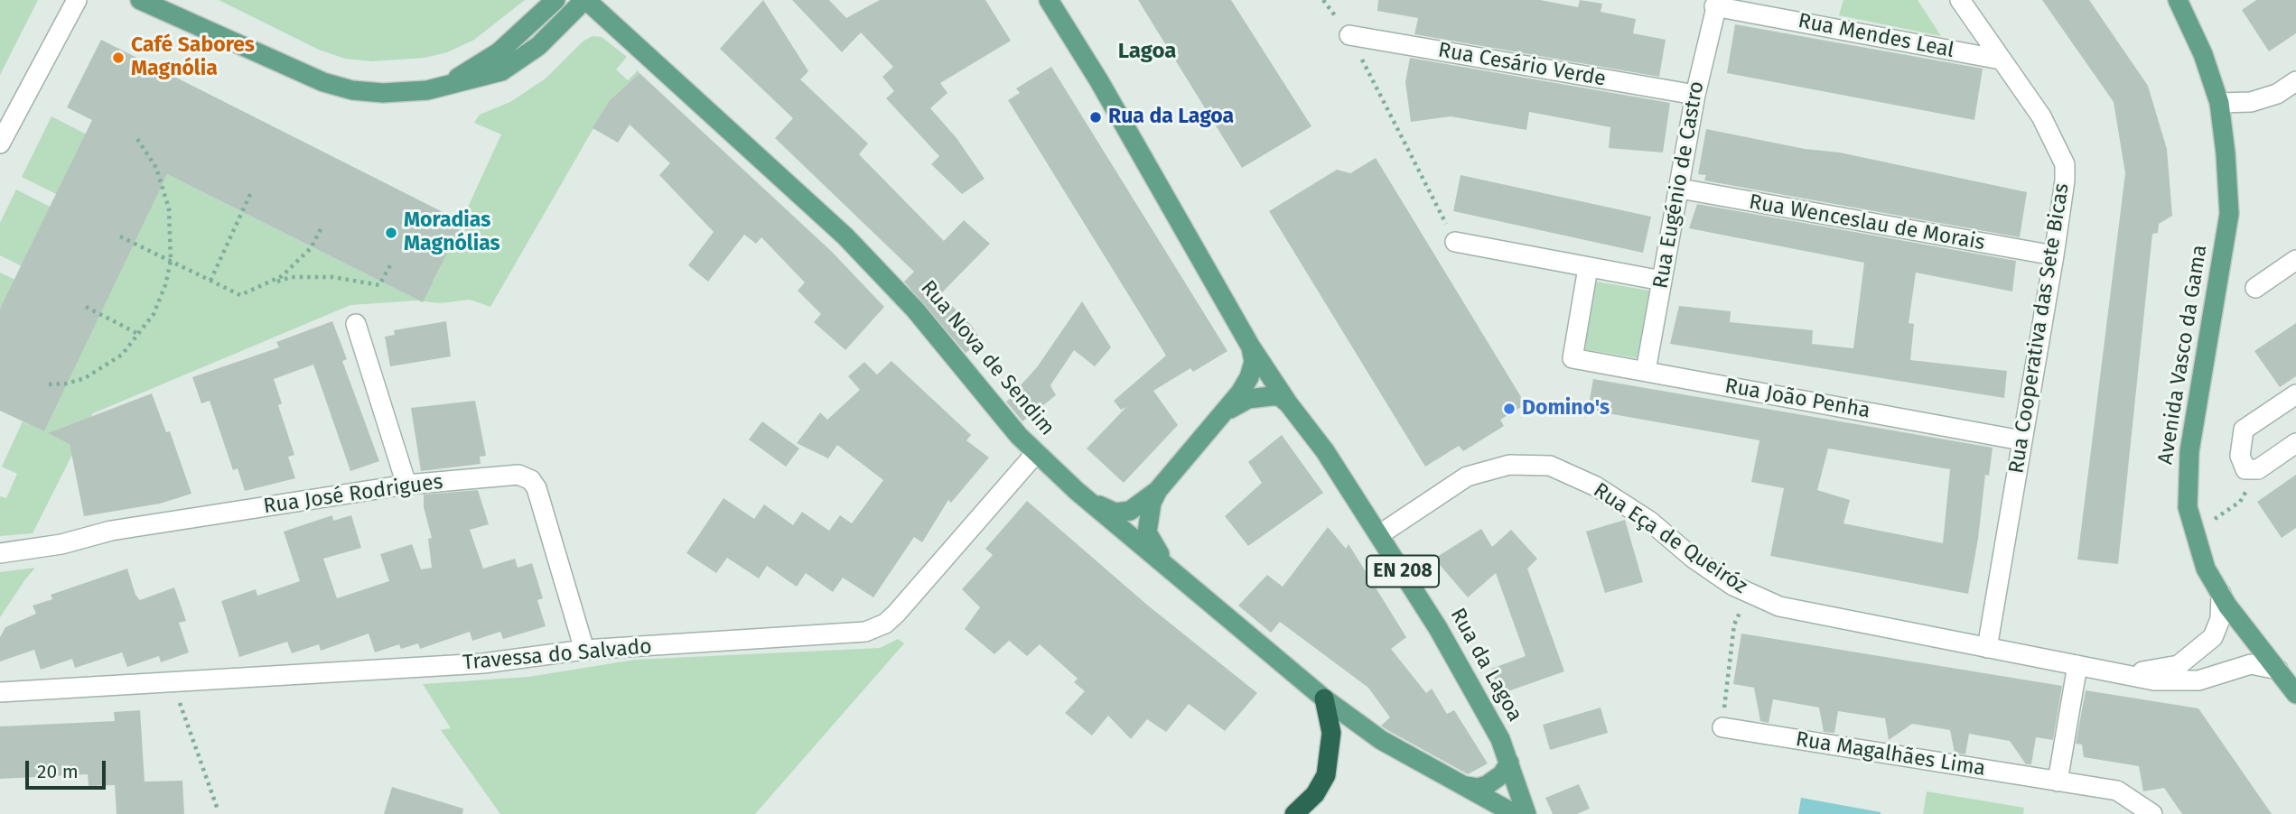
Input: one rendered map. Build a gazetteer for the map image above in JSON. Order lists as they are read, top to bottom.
{
  "streets": {
    "main road": [
      "Avenida Vasco da Gama",
      "Rua Nova de Sendim",
      "EN 208",
      "Rua da Lagoa"
    ],
    "street": [
      "Rua Mendes Leal",
      "Rua Cesário Verde",
      "Rua Eugénio de Castro",
      "Rua Wenceslau de Morais",
      "Rua Cooperativa das Sete Bicas",
      "Rua João Penha",
      "Rua José Rodrigues",
      "Rua Eça de Queiróz",
      "Travessa do Salvado",
      "Rua Magalhães Lima"
    ]
  },
  "crossings": [
    ["Rua Mendes Leal", "Rua Eugénio de Castro"],
    ["Rua Mendes Leal", "Rua Cooperativa das Sete Bicas"],
    ["Rua Cesário Verde", "Rua Eugénio de Castro"],
    ["Rua Eugénio de Castro", "Rua Wenceslau de Morais"],
    ["Rua Eugénio de Castro", "Rua João Penha"],
    ["Rua Wenceslau de Morais", "Rua Cooperativa das Sete Bicas"],
    ["Rua Cooperativa das Sete Bicas", "Rua João Penha"],
    ["Rua Cooperativa das Sete Bicas", "Rua Eça de Queiróz"],
    ["Avenida Vasco da Gama", "Rua Eça de Queiróz"],
    ["Rua Nova de Sendim", "Travessa do Salvado"],
    ["Rua José Rodrigues", "Travessa do Salvado"],
    ["Rua Eça de Queiróz", "Rua da Lagoa"]
  ],
  "districts": ["Lagoa"],
  "places": [
    "Café Sabores Magnólia",
    "Rua da Lagoa",
    "Moradias Magnólias",
    "Domino's"
  ],
  "scale_bar": "20 m"
}
